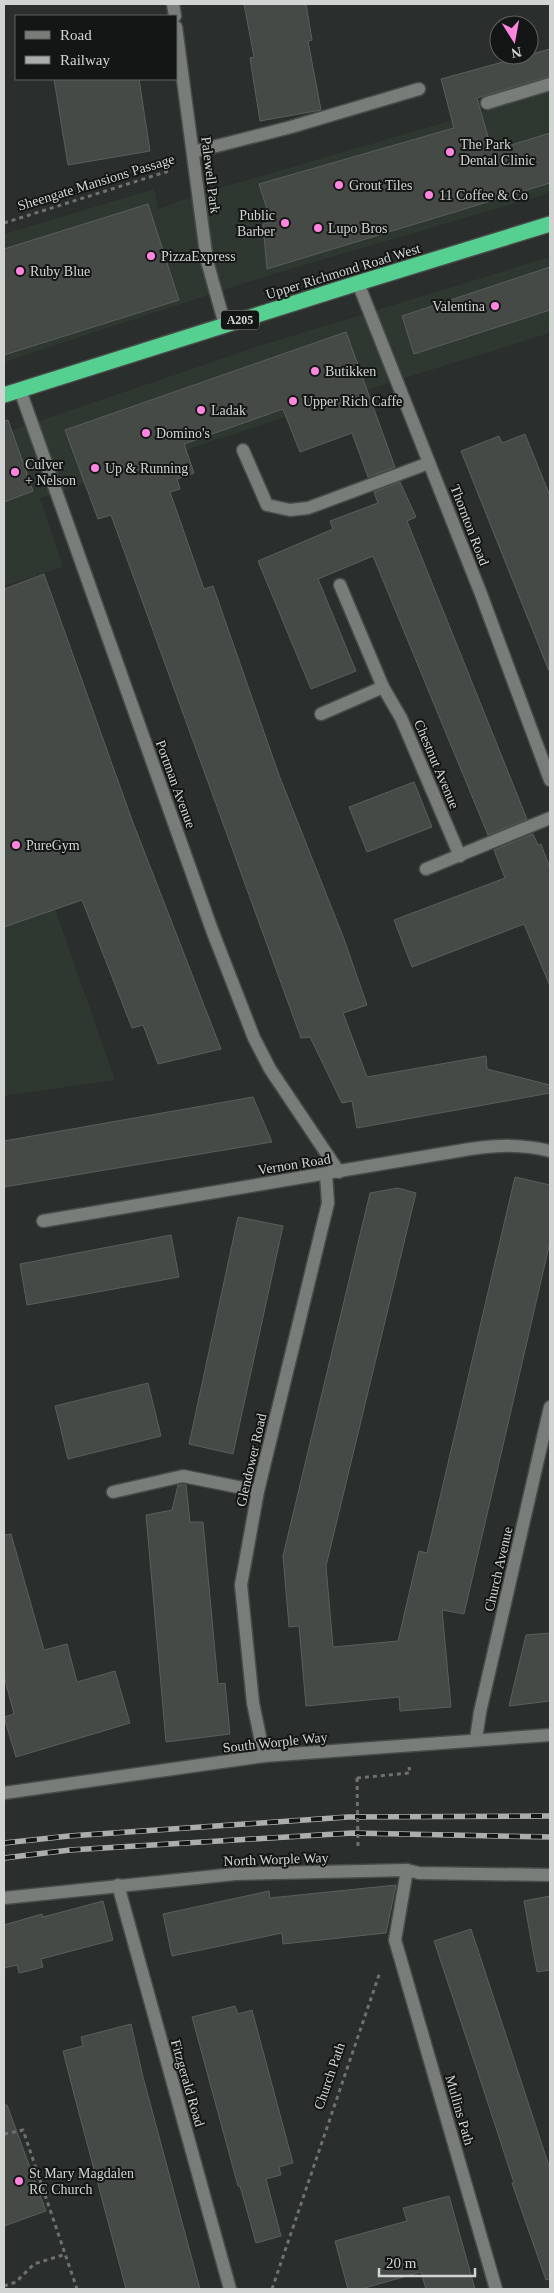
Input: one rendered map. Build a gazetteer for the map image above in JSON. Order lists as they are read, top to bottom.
{
  "streets": {
    "highway": ["Upper Richmond Road West", "A205"],
    "street": [
      "Palewell Park",
      "Thornton Road",
      "Chestnut Avenue",
      "Portman Avenue",
      "Vernon Road",
      "Glendower Road",
      "Church Avenue",
      "South Worple Way",
      "North Worple Way",
      "Fitzgerald Road",
      "Mullins Path"
    ],
    "path": ["Sheengate Mansions Passage", "Church Path"]
  },
  "crossings": [
    ["Palewell Park", "Sheengate Mansions Passage"],
    ["Palewell Park", "Upper Richmond Road West"],
    ["Upper Richmond Road West", "Thornton Road"],
    ["Upper Richmond Road West", "Portman Avenue"],
    ["Portman Avenue", "Vernon Road"],
    ["Vernon Road", "Glendower Road"],
    ["Glendower Road", "South Worple Way"],
    ["Church Avenue", "South Worple Way"],
    ["North Worple Way", "Fitzgerald Road"],
    ["Church Path", "Mullins Path"]
  ],
  "places": [
    "The Park Dental Clinic",
    "Grout Tiles",
    "11 Coffee & Co",
    "Public Barber",
    "Lupo Bros",
    "PizzaExpress",
    "Ruby Blue",
    "Valentina",
    "Butikken",
    "Upper Rich Caffe",
    "Ladak",
    "Domino's",
    "Up & Running",
    "Culver + Nelson",
    "PureGym",
    "St Mary Magdalen RC Church"
  ],
  "legend": ["Road", "Railway"],
  "scale_bar": "20 m",
  "north": "bottom"
}
